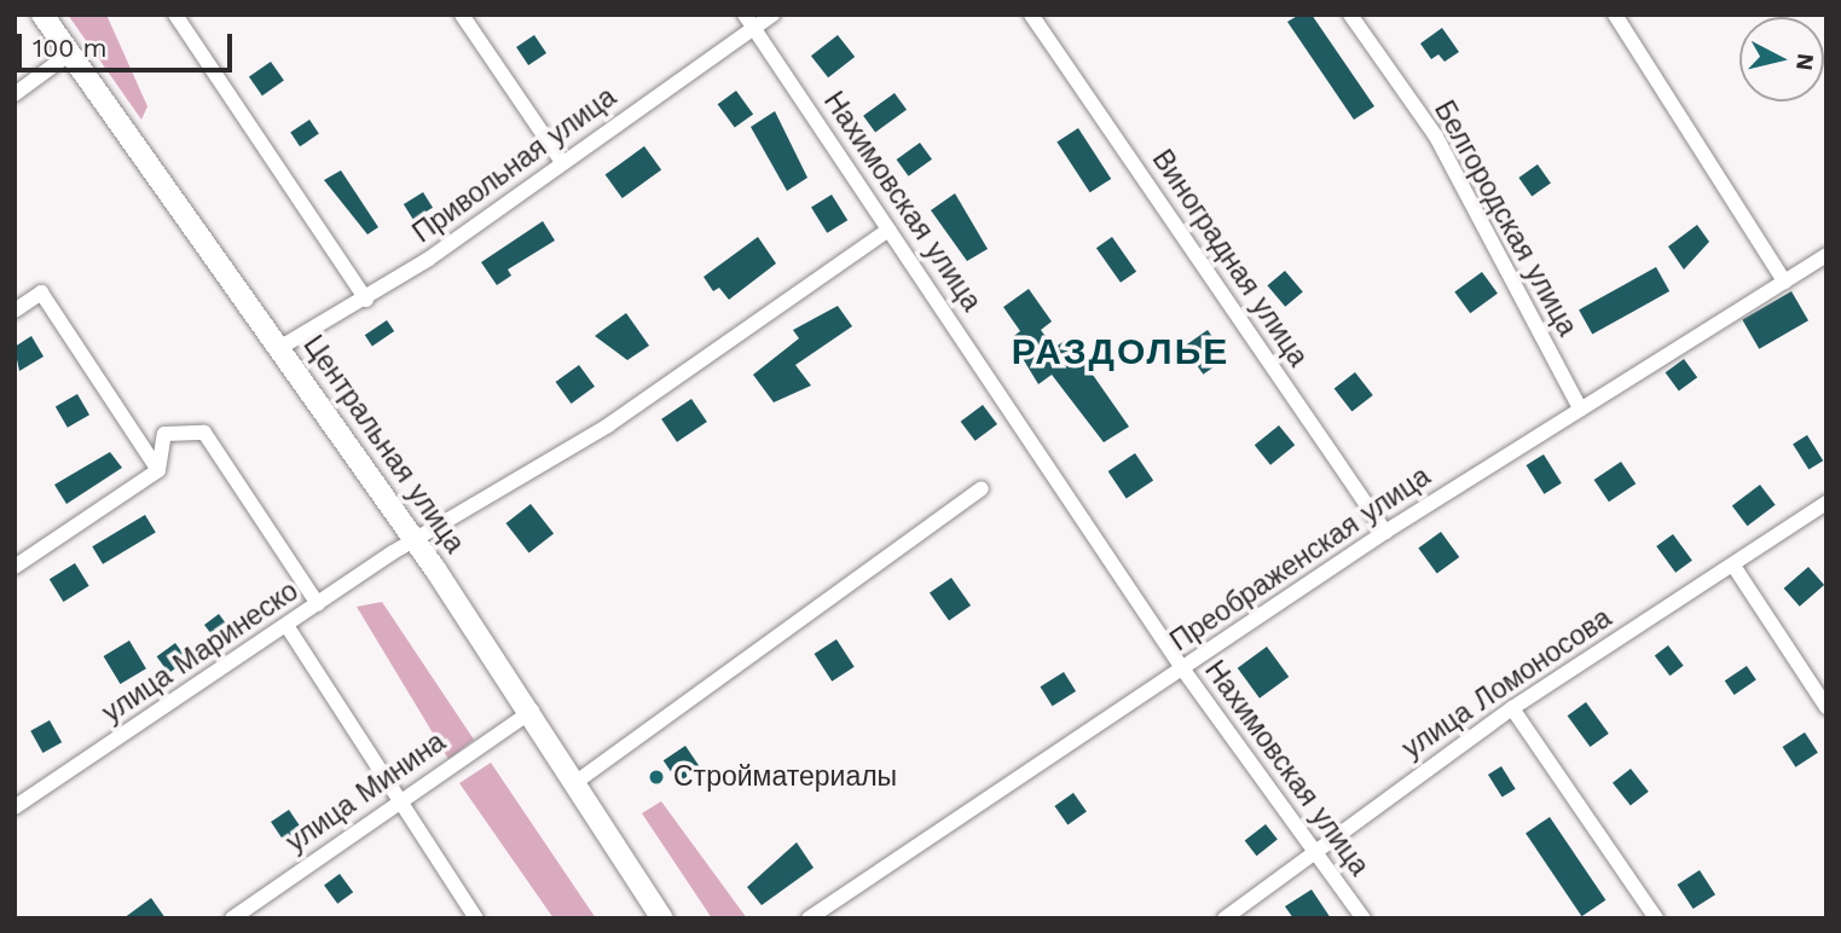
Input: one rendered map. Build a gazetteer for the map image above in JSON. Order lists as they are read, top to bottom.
{
  "streets": {
    "main road": ["Центральная улица"],
    "street": [
      "Привольная улица",
      "Нахимовская улица",
      "Белгородская улица",
      "Виноградная улица",
      "Преображенская улица",
      "улица Маринеско",
      "улица Ломоносова",
      "улица Минина"
    ]
  },
  "crossings": [
    ["Привольная улица", "Нахимовская улица"],
    ["Привольная улица", "Центральная улица"],
    ["Нахимовская улица", "Преображенская улица"],
    ["Нахимовская улица", "улица Ломоносова"],
    ["Белгородская улица", "Преображенская улица"],
    ["Виноградная улица", "Преображенская улица"],
    ["Центральная улица", "улица Маринеско"],
    ["Центральная улица", "улица Минина"]
  ],
  "districts": ["РАЗДОЛЬЕ"],
  "places": ["Стройматериалы"],
  "scale_bar": "100 m",
  "north": "right"
}
